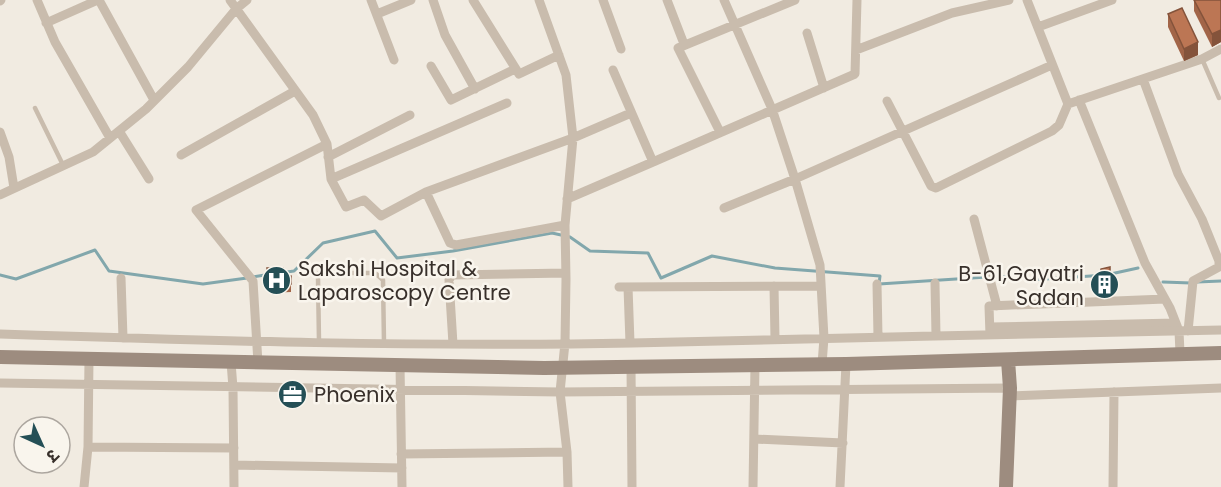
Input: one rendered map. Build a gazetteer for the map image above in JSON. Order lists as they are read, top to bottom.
{
  "places": {
    "hospital": ["Sakshi Hospital & Laparoscopy Centre"],
    "building": ["B-61,Gayatri Sadan"],
    "office": ["Phoenix"]
  },
  "north": "bottom right"
}
